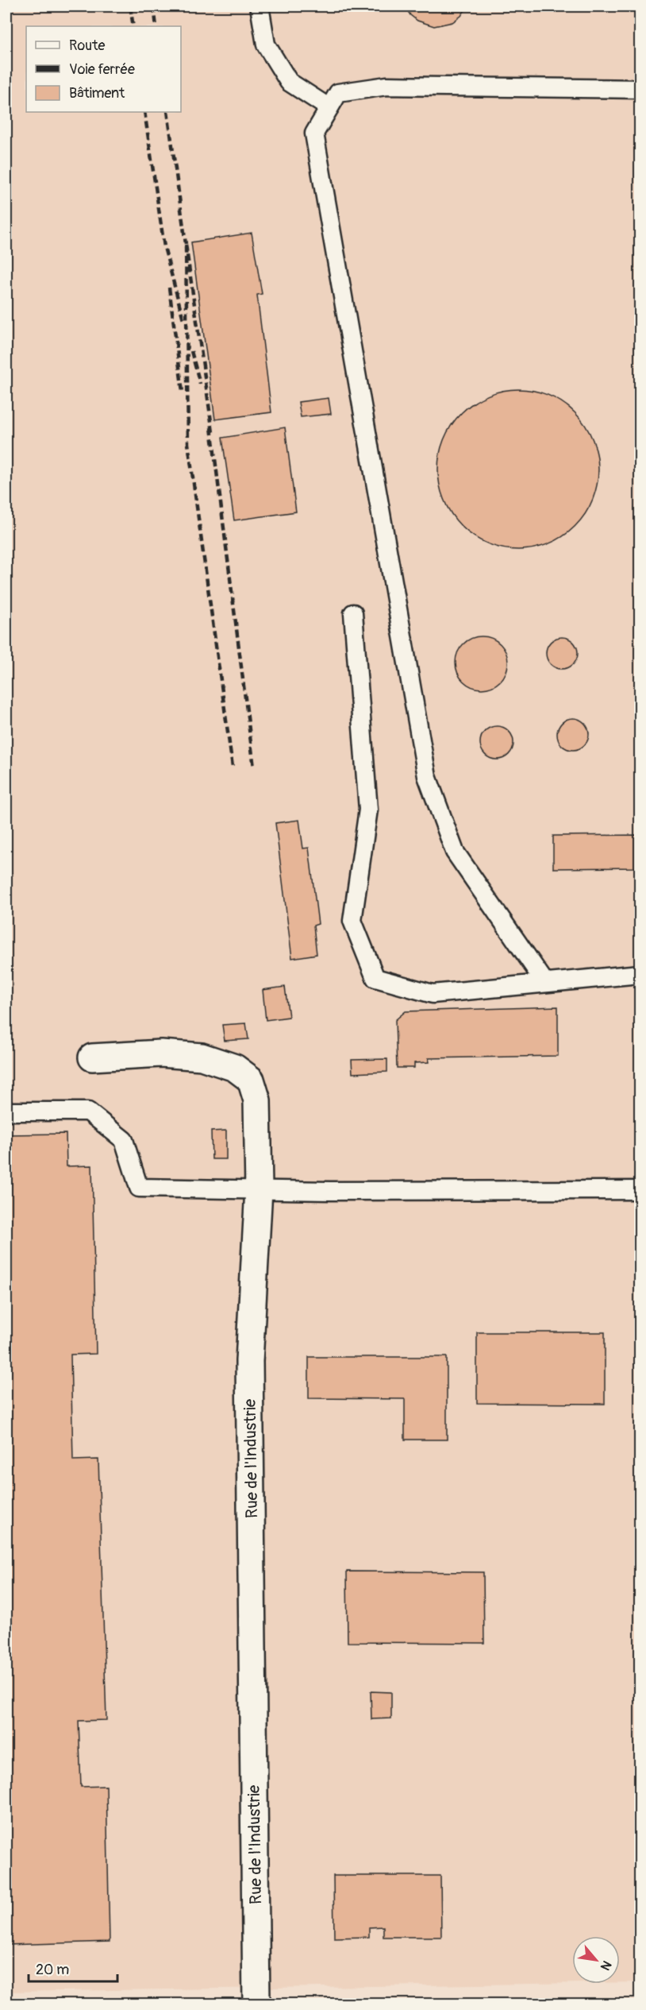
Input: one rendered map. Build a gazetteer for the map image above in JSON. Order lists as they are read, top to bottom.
{
  "streets": {
    "street": ["Rue de l'Industrie"]
  },
  "legend": ["Route", "Voie ferrée", "Bâtiment"],
  "scale_bar": "20 m",
  "north": "bottom right"
}
